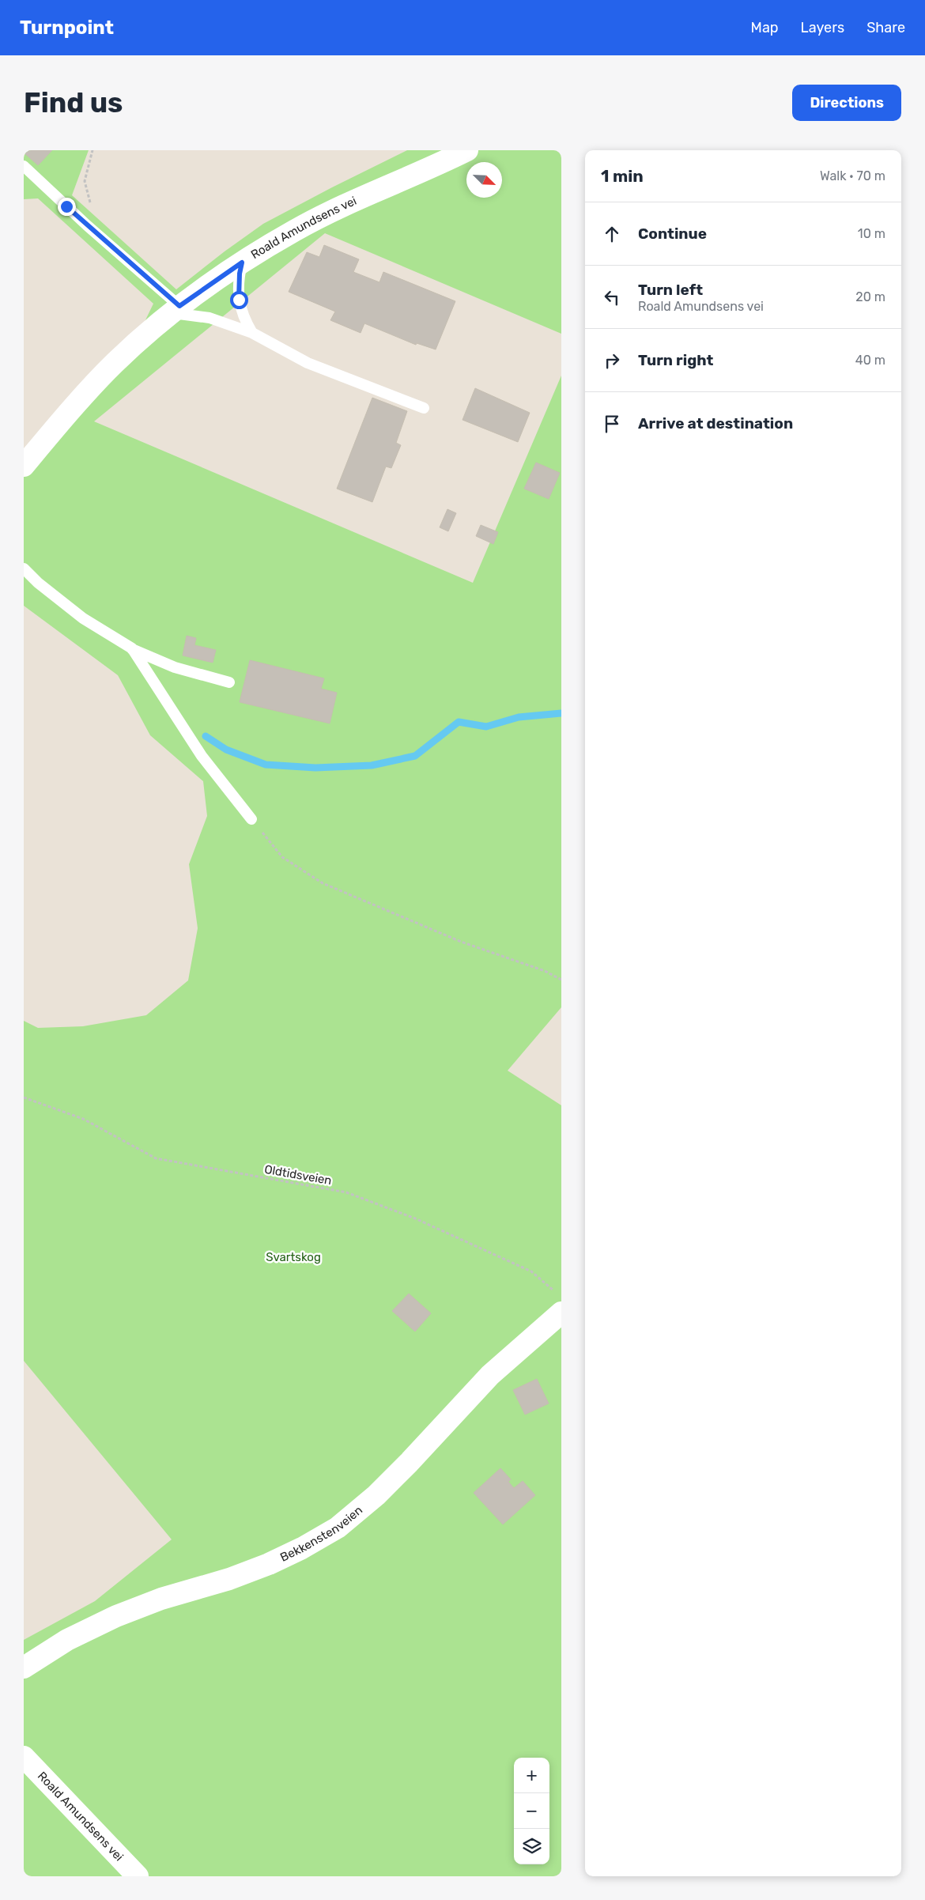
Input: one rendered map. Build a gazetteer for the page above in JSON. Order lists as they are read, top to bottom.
{
  "streets": {
    "main road": ["Roald Amundsens vei", "Bekkenstenveien"],
    "path": ["Oldtidsveien"]
  },
  "crossings": [
    ["Oldtidsveien", "Bekkenstenveien"]
  ],
  "parks": ["Svartskog"],
  "north": "bottom right",
  "page": {
    "header": "Turnpoint",
    "nav": ["Map", "Layers", "Share"],
    "buttons": "Directions",
    "title": "Find us",
    "heading": ["1 min", "Walk · 70 m"],
    "list": [
      ["Continue", "10 m"],
      ["Turn left", "Roald Amundsens vei", "20 m"],
      ["Turn right", "40 m"],
      "Arrive at destination"
    ],
    "map_buttons": ["+", "−"]
  }
}
